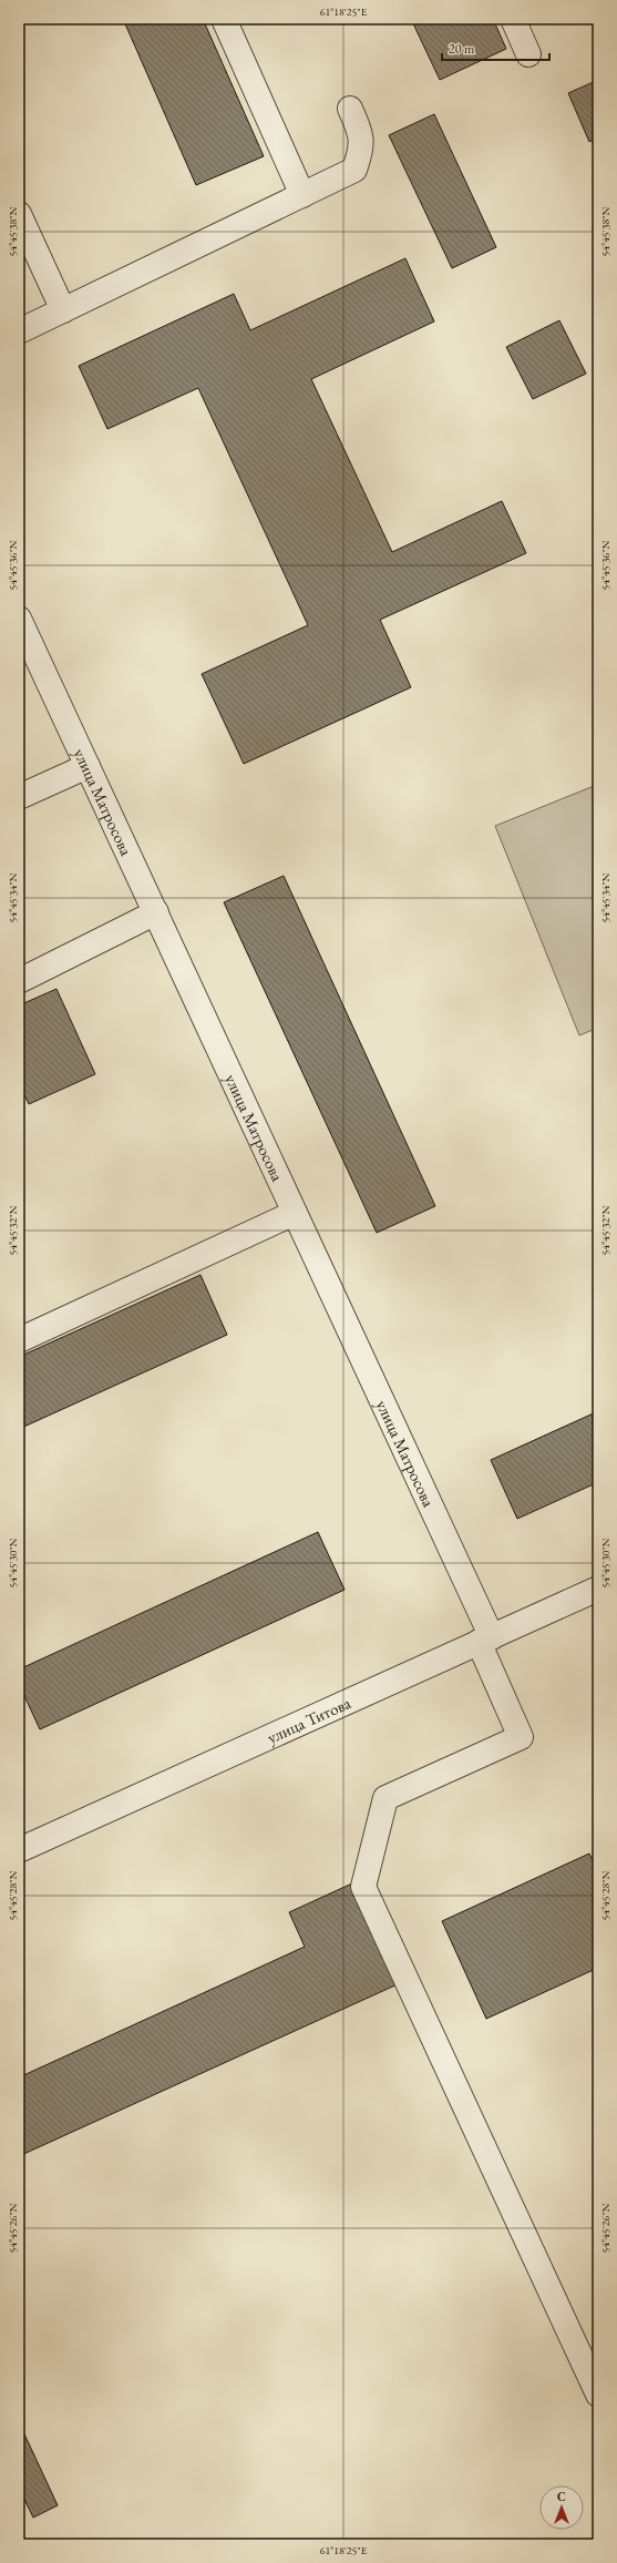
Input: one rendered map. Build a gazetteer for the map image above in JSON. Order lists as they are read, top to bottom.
{
  "streets": {
    "street": ["улица Матросова", "улица Титова"]
  },
  "crossings": [
    ["улица Матросова", "улица Титова"]
  ],
  "scale_bar": "20 m",
  "north": "top",
  "coordinates": [
    "61°18'25\"E",
    "54°45'38\"N",
    "54°45'36\"N",
    "54°45'34\"N",
    "54°45'32\"N",
    "54°45'30\"N",
    "54°45'28\"N",
    "54°45'26\"N"
  ]
}
